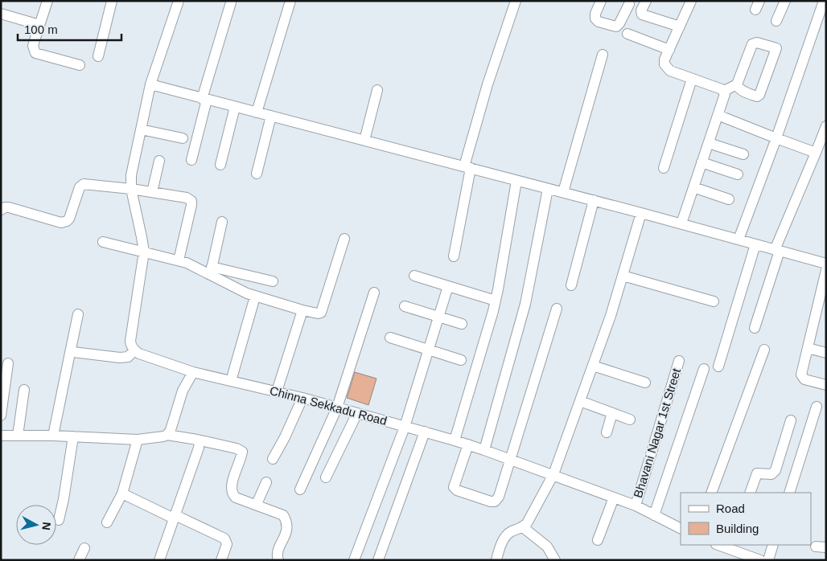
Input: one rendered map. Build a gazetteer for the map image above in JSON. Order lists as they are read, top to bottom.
{
  "streets": {
    "street": ["Chinna Sekkadu Road", "Bhavani Nagar 1st Street"]
  },
  "crossings": [
    ["Chinna Sekkadu Road", "Bhavani Nagar 1st Street"]
  ],
  "legend": ["Road", "Building"],
  "scale_bar": "100 m",
  "north": "right"
}
